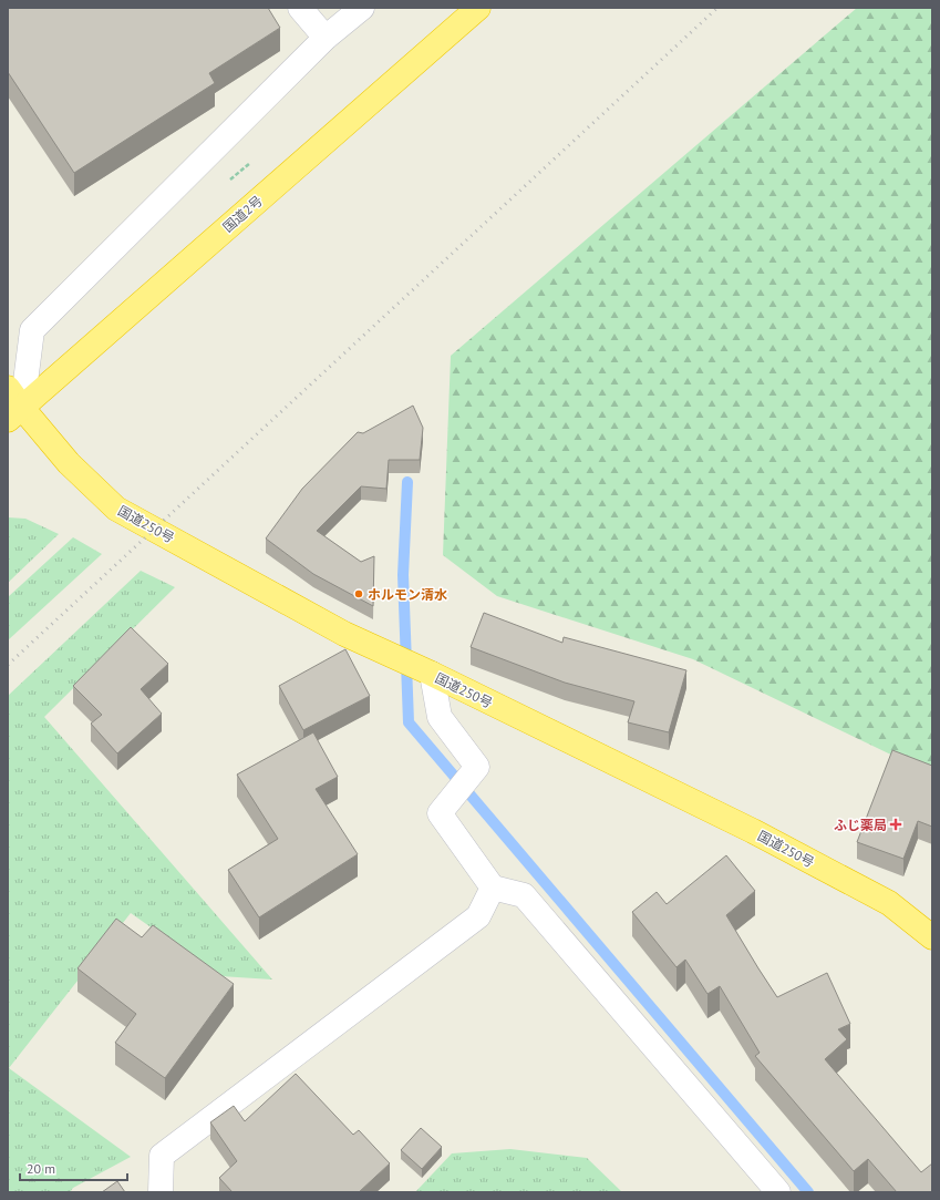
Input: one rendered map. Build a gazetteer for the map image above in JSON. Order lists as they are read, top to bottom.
{
  "streets": {
    "highway": ["国道2号", "国道250号"]
  },
  "crossings": [
    ["国道2号", "国道250号"]
  ],
  "places": {
    "other": ["ホルモン清水"],
    "health": ["ふじ薬局"]
  },
  "scale_bar": "20 m"
}
